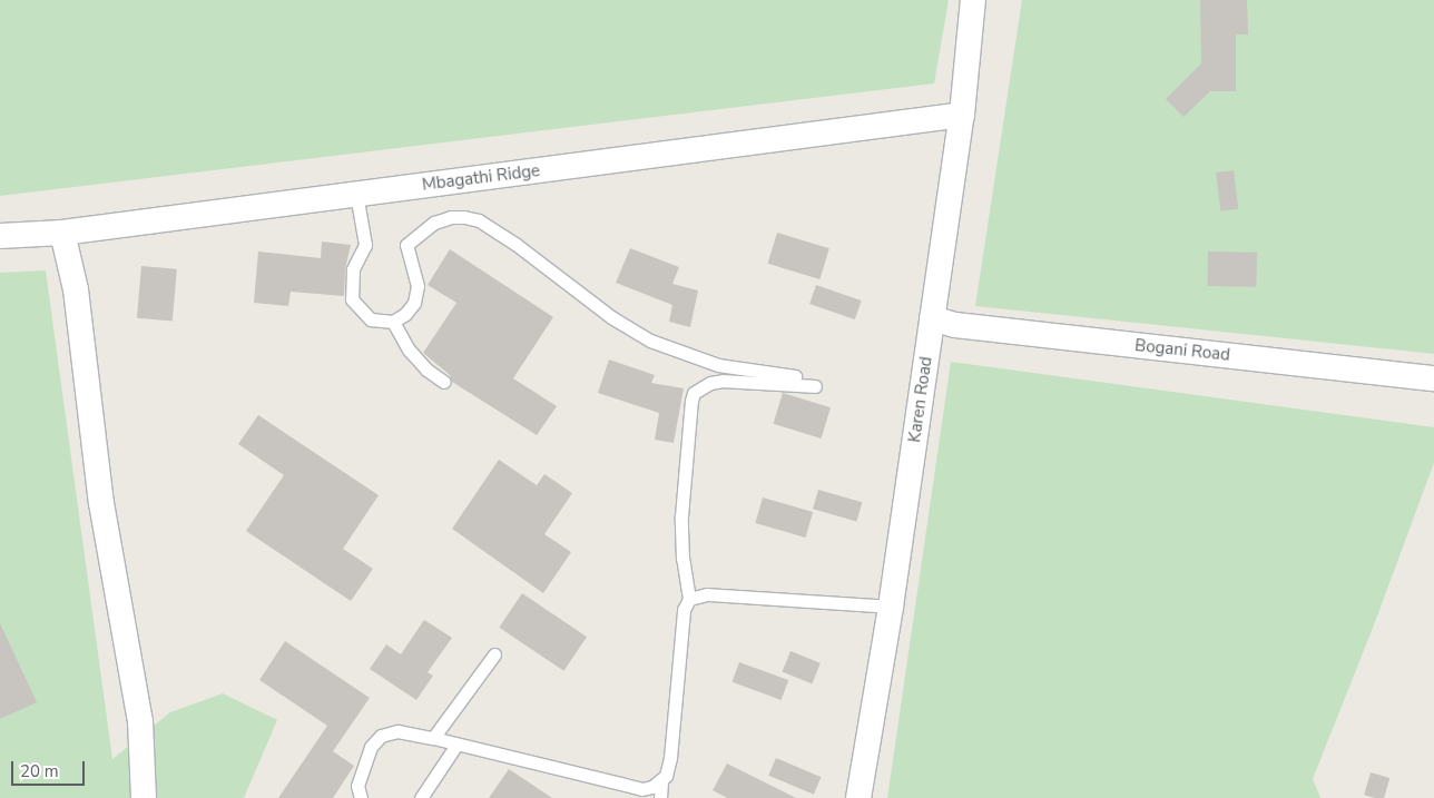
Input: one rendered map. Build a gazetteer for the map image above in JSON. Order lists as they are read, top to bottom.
{
  "streets": {
    "street": ["Mbagathi Ridge", "Bogani Road", "Karen Road"]
  },
  "crossings": [
    ["Mbagathi Ridge", "Karen Road"],
    ["Bogani Road", "Karen Road"]
  ],
  "scale_bar": "20 m"
}
